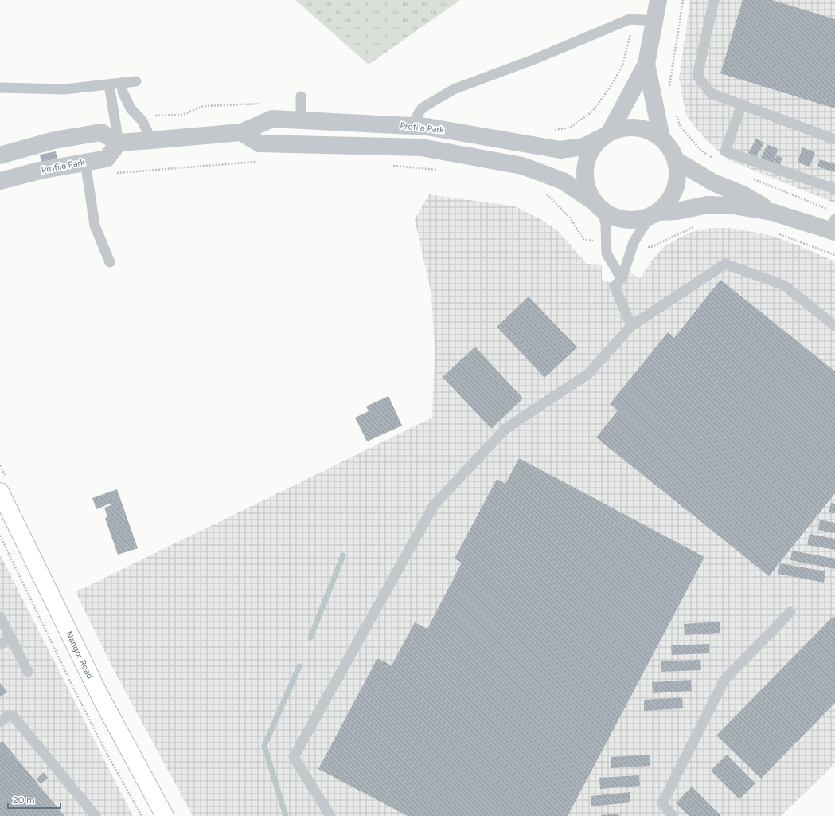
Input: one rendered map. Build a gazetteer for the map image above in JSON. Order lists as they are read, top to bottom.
{
  "streets": {
    "main road": ["Nangor Road"],
    "street": ["Profile Park"]
  },
  "scale_bar": "20 m"
}
